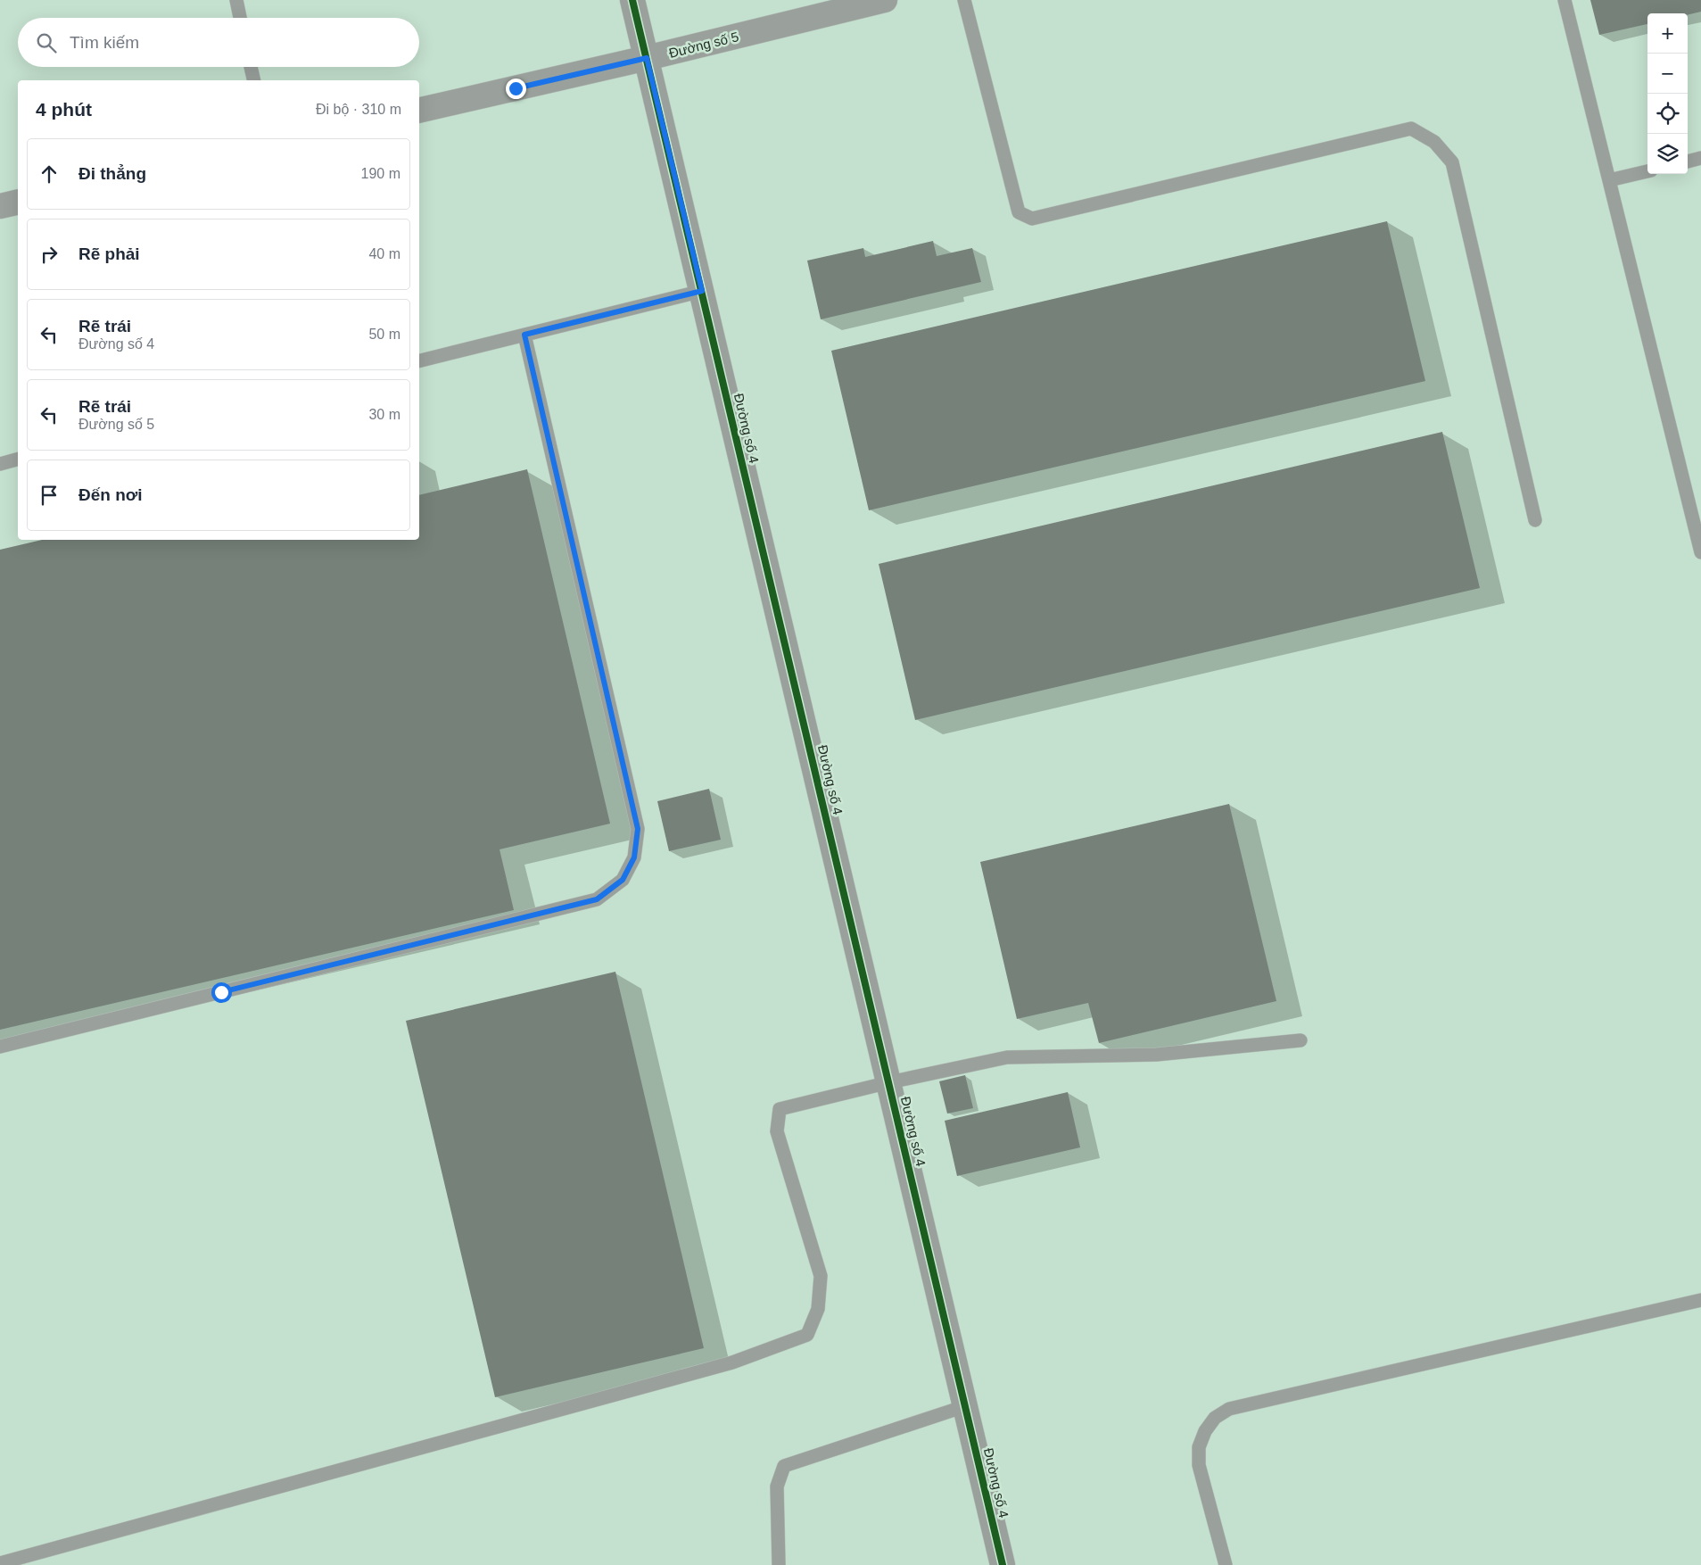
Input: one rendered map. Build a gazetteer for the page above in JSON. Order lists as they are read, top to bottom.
{
  "streets": {
    "street": ["Đường số 5", "Đường số 4"]
  },
  "crossings": [
    ["Đường số 5", "Đường số 4"]
  ],
  "page": {
    "map_buttons": ["+", "−"],
    "search": "Tìm kiếm",
    "heading": ["4 phút", "Đi bộ · 310 m"],
    "list": [
      ["Đi thẳng", "190 m"],
      ["Rẽ phải", "40 m"],
      ["Rẽ trái", "Đường số 4", "50 m"],
      ["Rẽ trái", "Đường số 5", "30 m"],
      "Đến nơi"
    ]
  }
}
